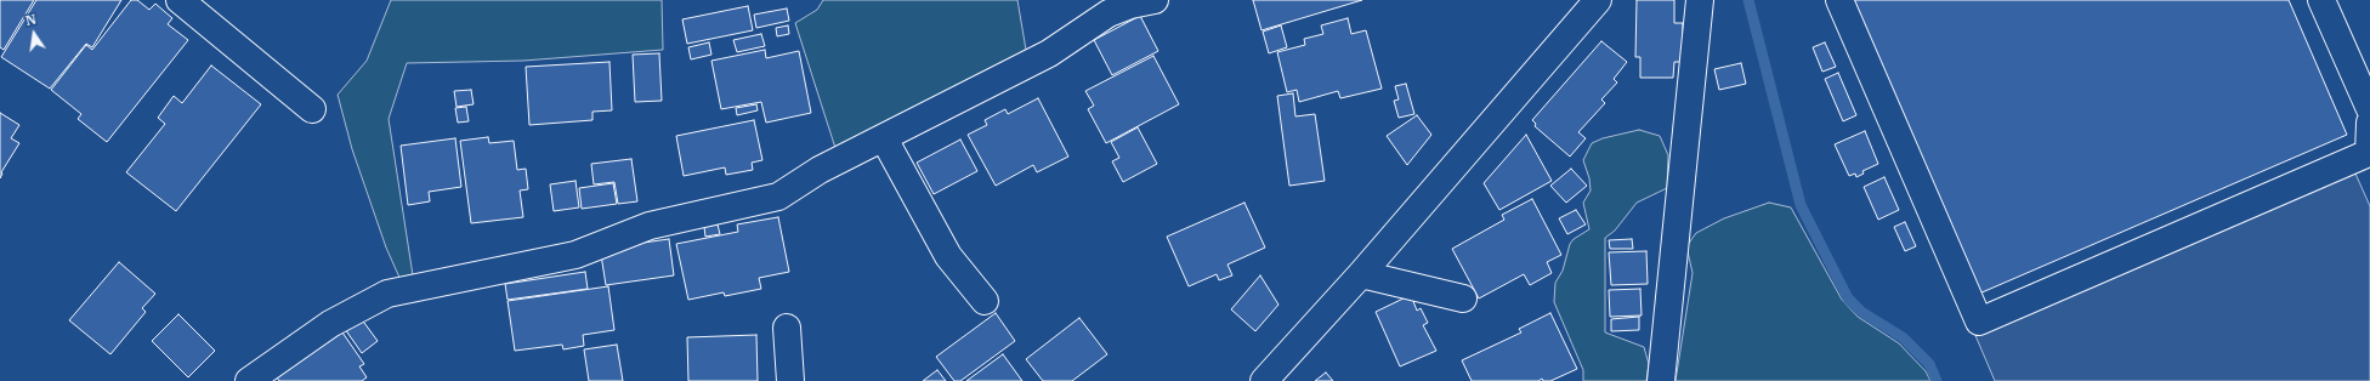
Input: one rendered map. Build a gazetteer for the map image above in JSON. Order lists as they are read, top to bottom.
{
  "north": "top"
}
